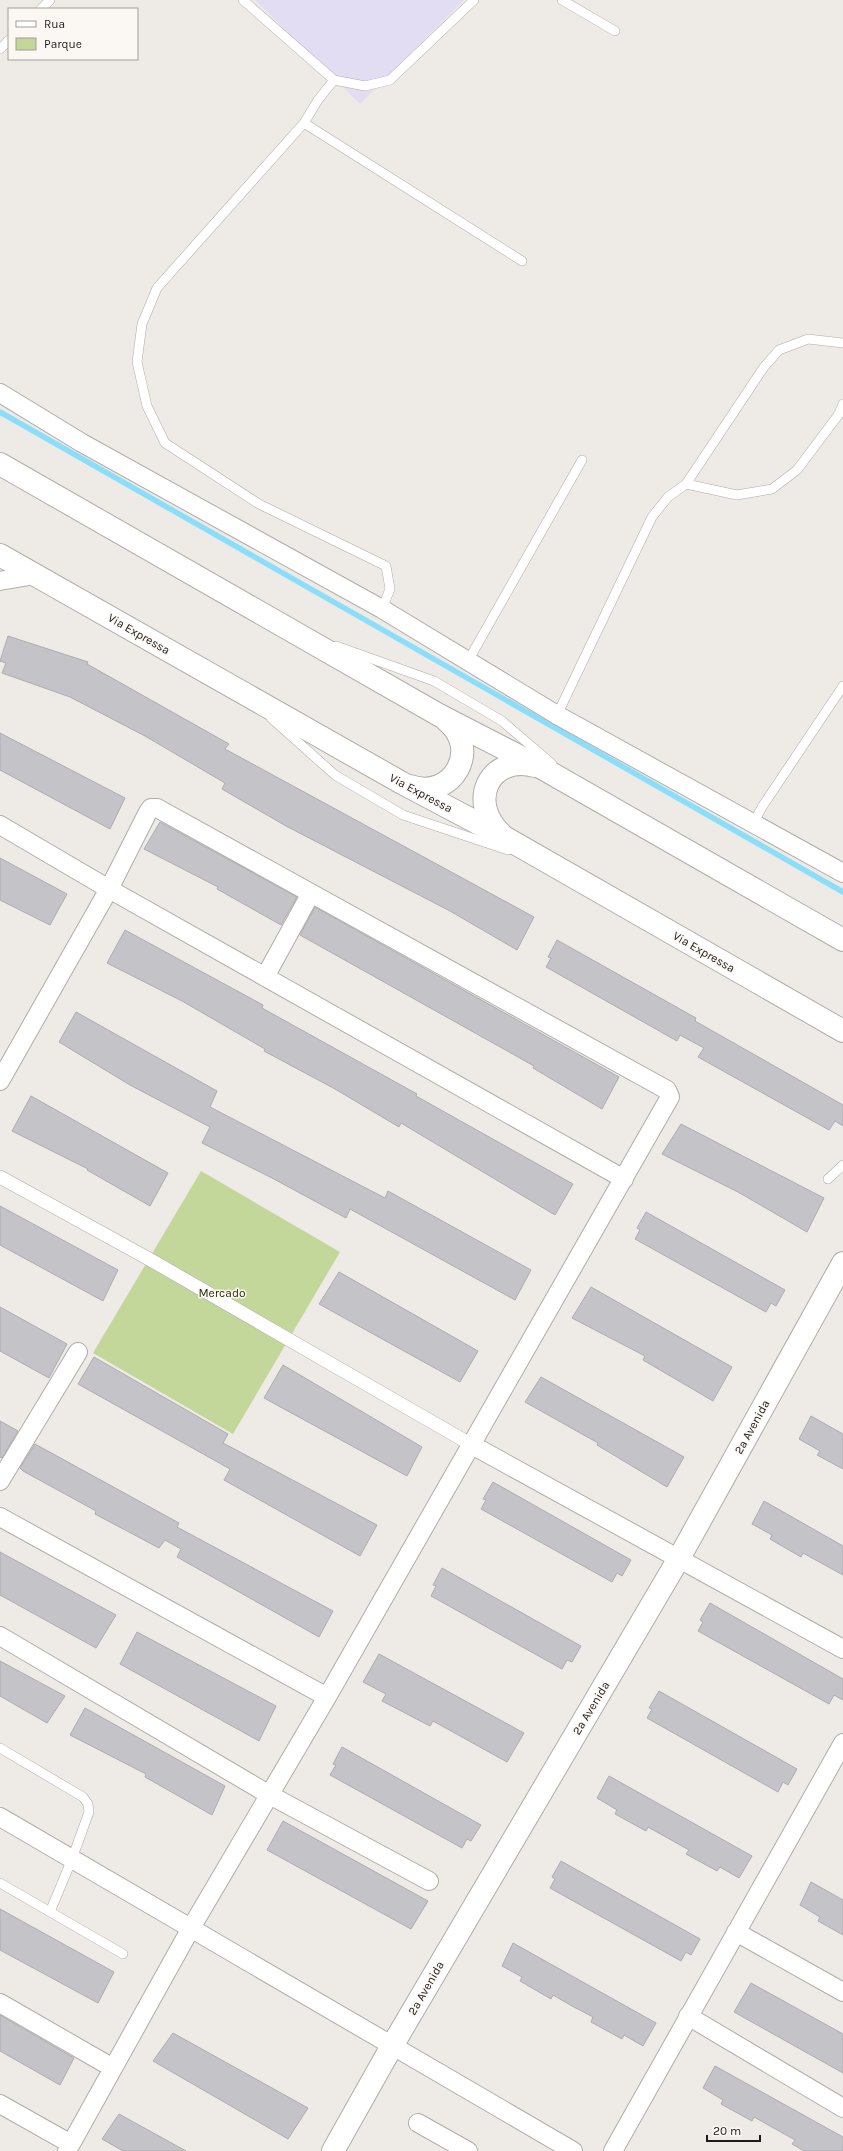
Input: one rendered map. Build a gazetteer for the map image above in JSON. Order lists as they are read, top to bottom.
{
  "streets": {
    "main road": ["Via Expressa", "2ª Avenida"]
  },
  "parks": ["Mercado"],
  "legend": ["Rua", "Parque"],
  "scale_bar": "20 m"
}
